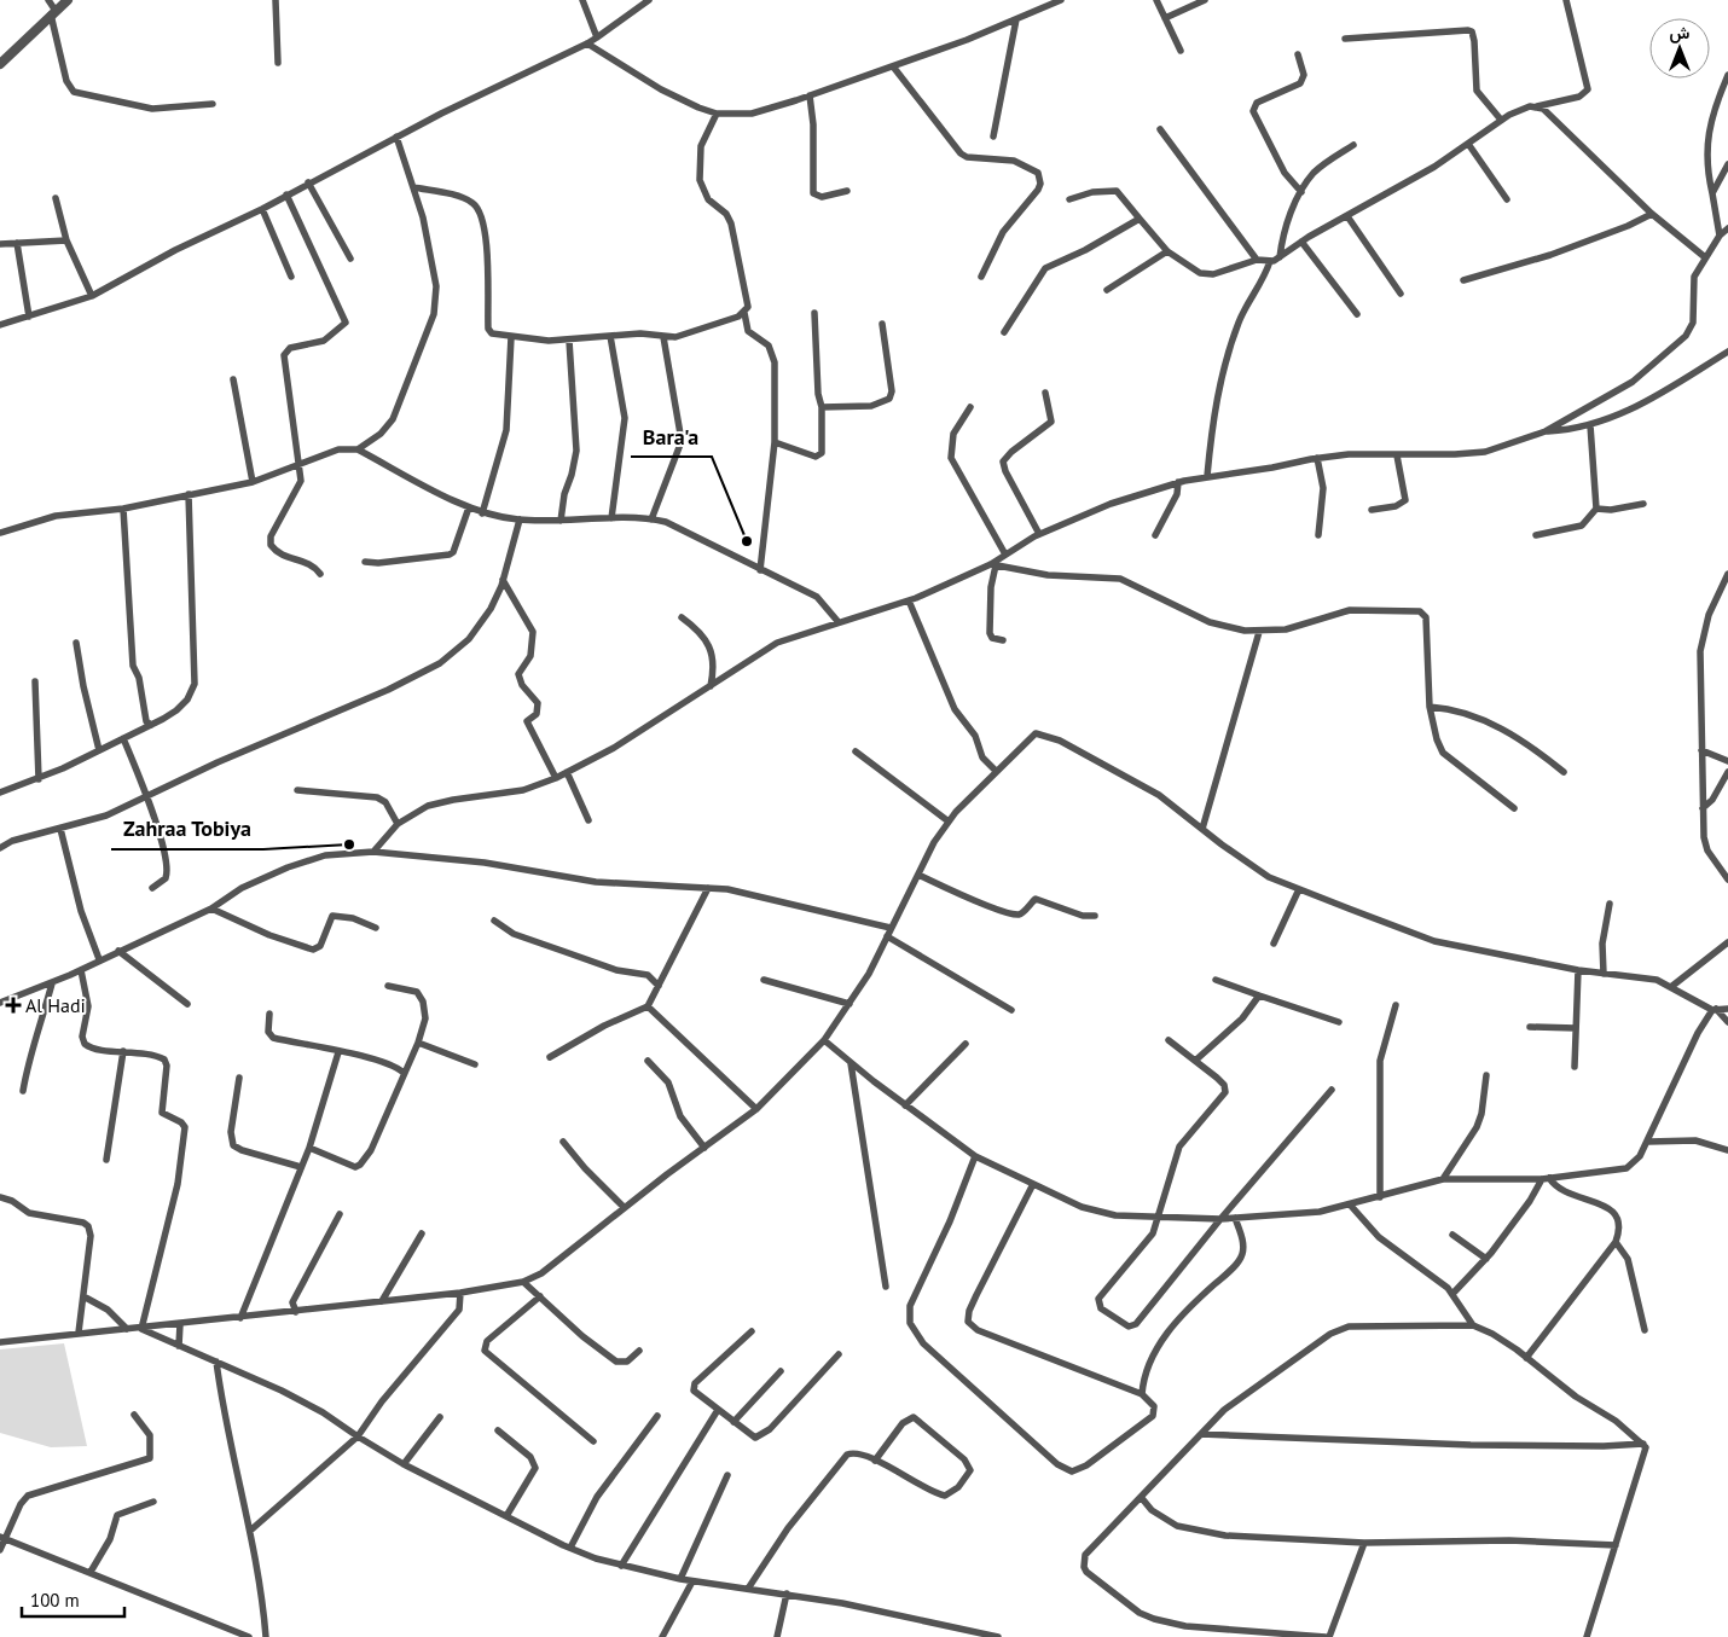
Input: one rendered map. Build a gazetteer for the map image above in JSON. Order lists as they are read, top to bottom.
{
  "places": {
    "other": ["Bara'a", "Zahraa Tobiya"],
    "health": ["Al Hadi"]
  },
  "scale_bar": "100 m",
  "north": "top"
}
